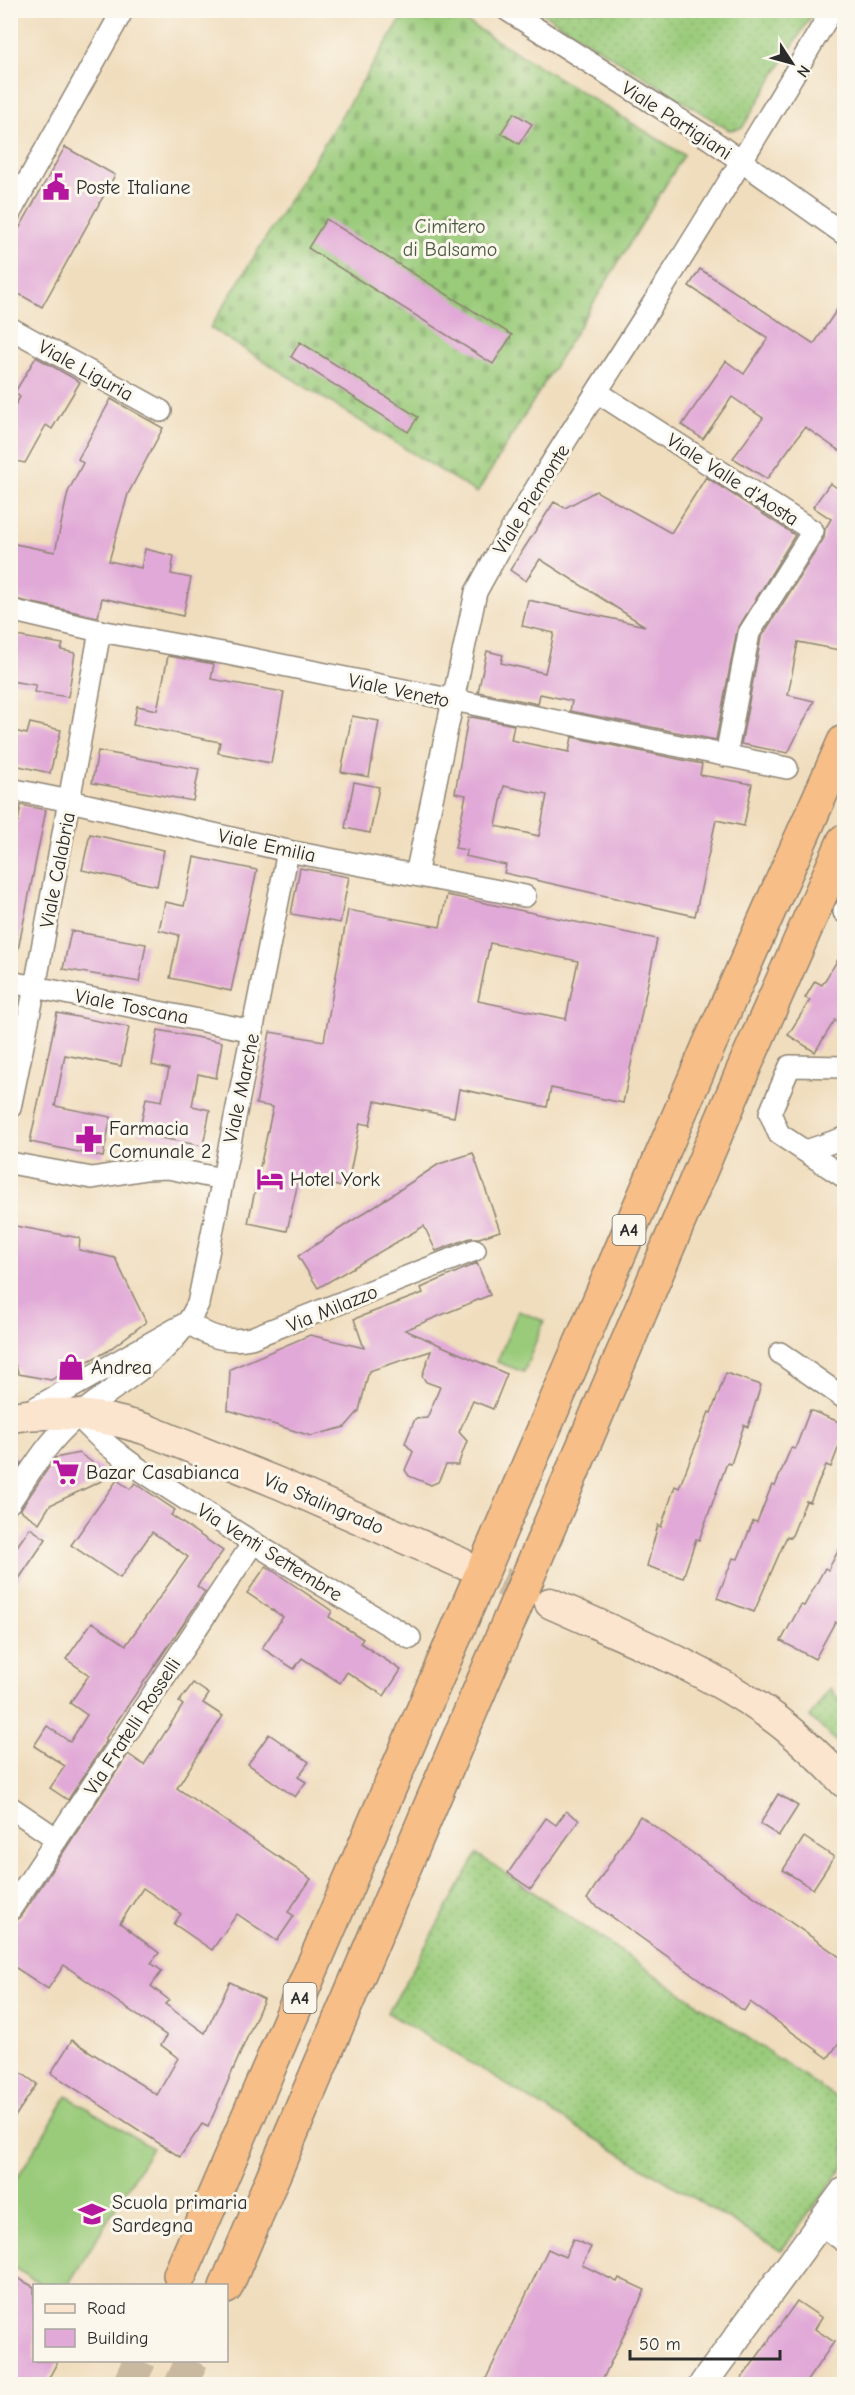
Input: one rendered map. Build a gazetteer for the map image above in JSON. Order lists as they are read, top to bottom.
{
  "streets": {
    "highway": ["A4"],
    "main road": ["Via Stalingrado"],
    "street": [
      "Viale Partigiani",
      "Viale Liguria",
      "Viale Valle d'Aosta",
      "Viale Piemonte",
      "Viale Veneto",
      "Viale Emilia",
      "Viale Calabria",
      "Viale Toscana",
      "Viale Marche",
      "Via Milazzo",
      "Via Venti Settembre",
      "Via Fratelli Rosselli"
    ]
  },
  "crossings": [
    ["Viale Partigiani", "Viale Piemonte"],
    ["Viale Valle d'Aosta", "Viale Piemonte"],
    ["Viale Valle d'Aosta", "Viale Veneto"],
    ["Viale Piemonte", "Viale Veneto"],
    ["Viale Piemonte", "Viale Emilia"],
    ["Viale Veneto", "Viale Calabria"],
    ["Viale Emilia", "Viale Calabria"],
    ["Viale Emilia", "Viale Marche"],
    ["Viale Calabria", "Viale Toscana"],
    ["Viale Toscana", "Viale Marche"],
    ["Viale Marche", "Via Milazzo"],
    ["Viale Marche", "Via Stalingrado"],
    ["Viale Marche", "Via Venti Settembre"],
    ["Via Stalingrado", "Via Venti Settembre"],
    ["Via Venti Settembre", "Via Fratelli Rosselli"]
  ],
  "parks": ["Cimitero di Balsamo"],
  "places": {
    "public building": ["Poste Italiane"],
    "pharmacy": ["Farmacia Comunale 2"],
    "hotel": ["Hotel York"],
    "shop": ["Andrea"],
    "supermarket": ["Bazar Casabianca"],
    "school or university": ["Scuola primaria Sardegna"]
  },
  "legend": ["Road", "Building"],
  "scale_bar": "50 m",
  "north": "bottom right"
}
